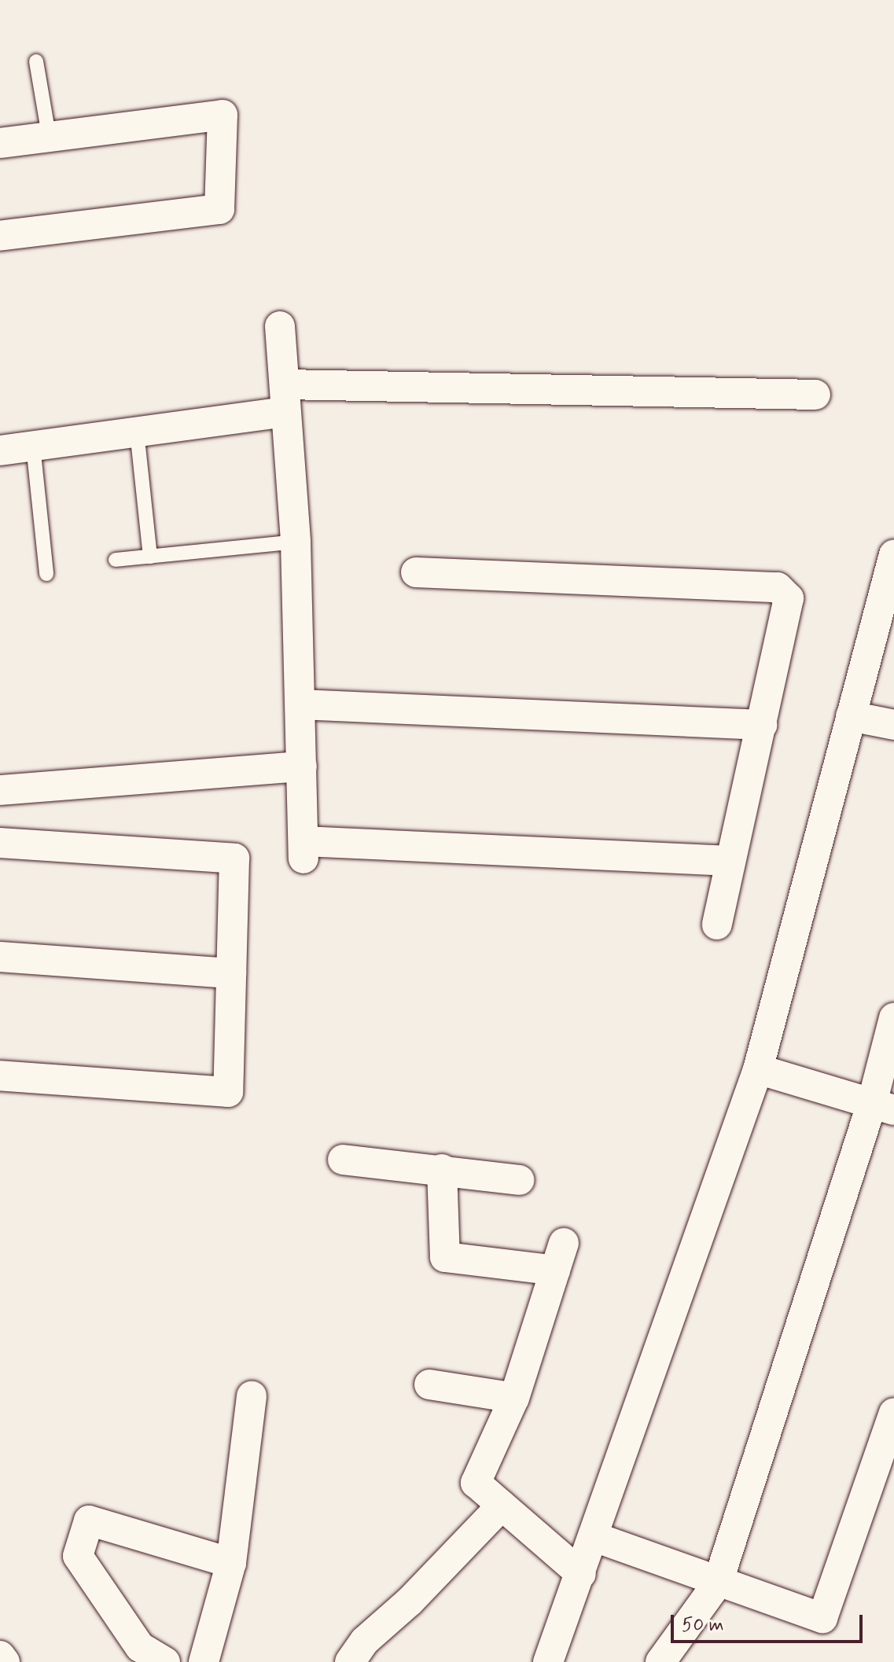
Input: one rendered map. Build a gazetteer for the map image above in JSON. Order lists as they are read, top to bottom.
{
  "scale_bar": "50 m"
}
